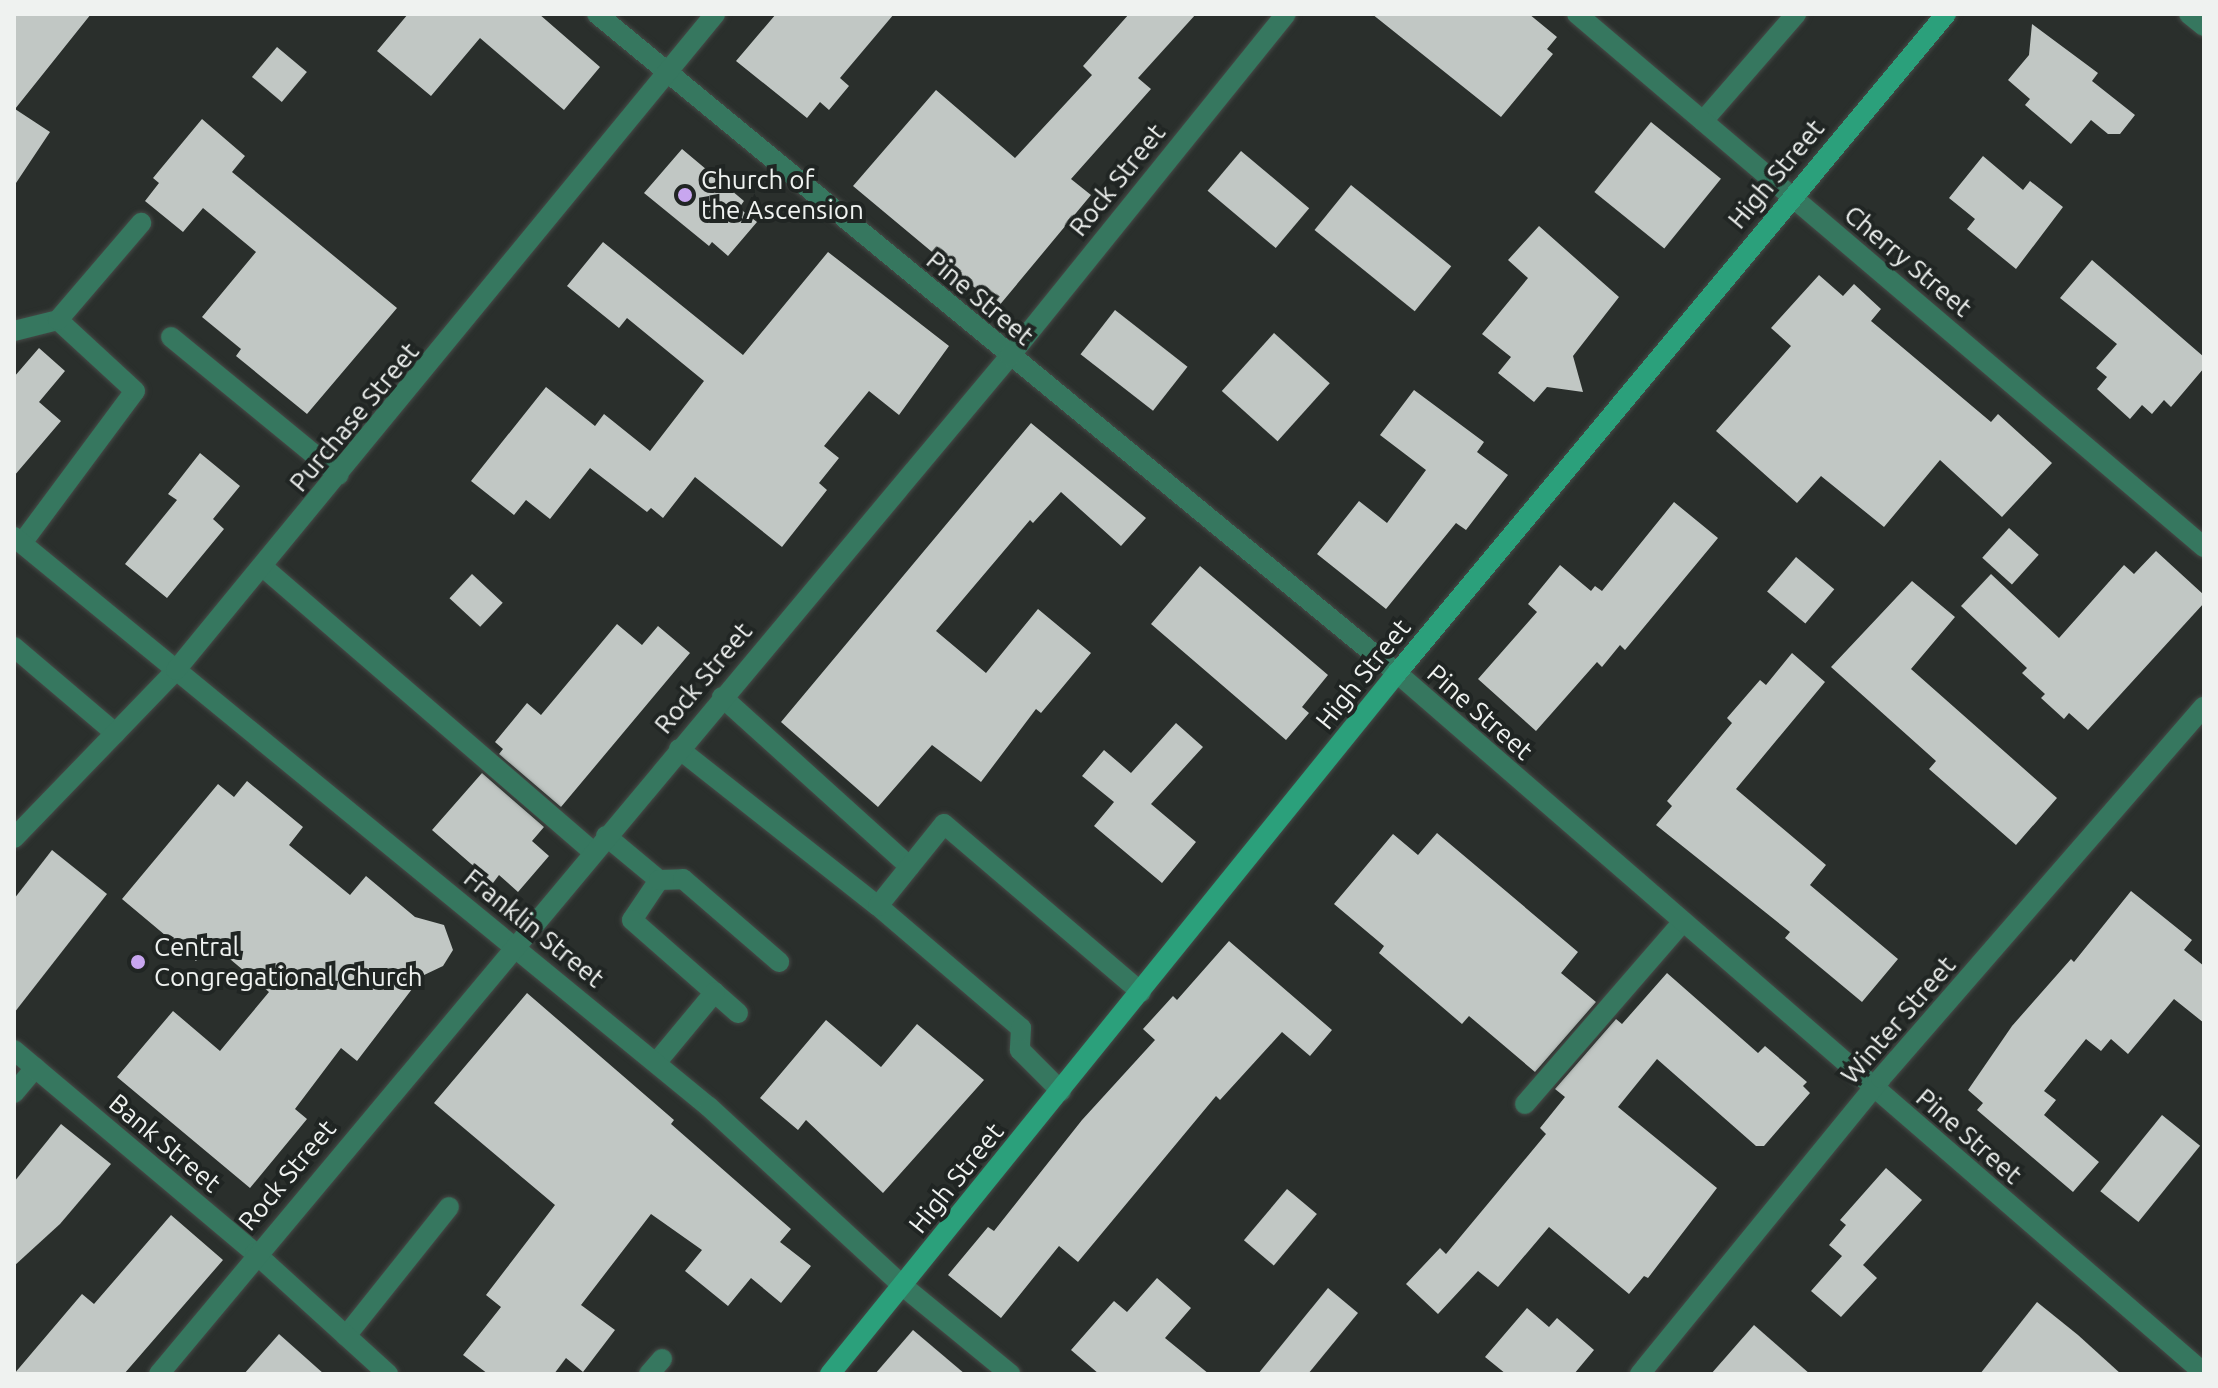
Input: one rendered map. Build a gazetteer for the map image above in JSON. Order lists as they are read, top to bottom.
{
  "streets": {
    "street": [
      "High Street",
      "Rock Street",
      "Cherry Street",
      "Pine Street",
      "Purchase Street",
      "Franklin Street",
      "Winter Street",
      "Bank Street"
    ]
  },
  "crossings": [
    ["High Street", "Cherry Street"],
    ["High Street", "Pine Street"],
    ["High Street", "Franklin Street"],
    ["Rock Street", "Pine Street"],
    ["Rock Street", "Franklin Street"],
    ["Rock Street", "Bank Street"],
    ["Pine Street", "Purchase Street"],
    ["Pine Street", "Winter Street"],
    ["Purchase Street", "Franklin Street"]
  ],
  "places": ["Church of the Ascension", "Central Congregational Church"]
}
